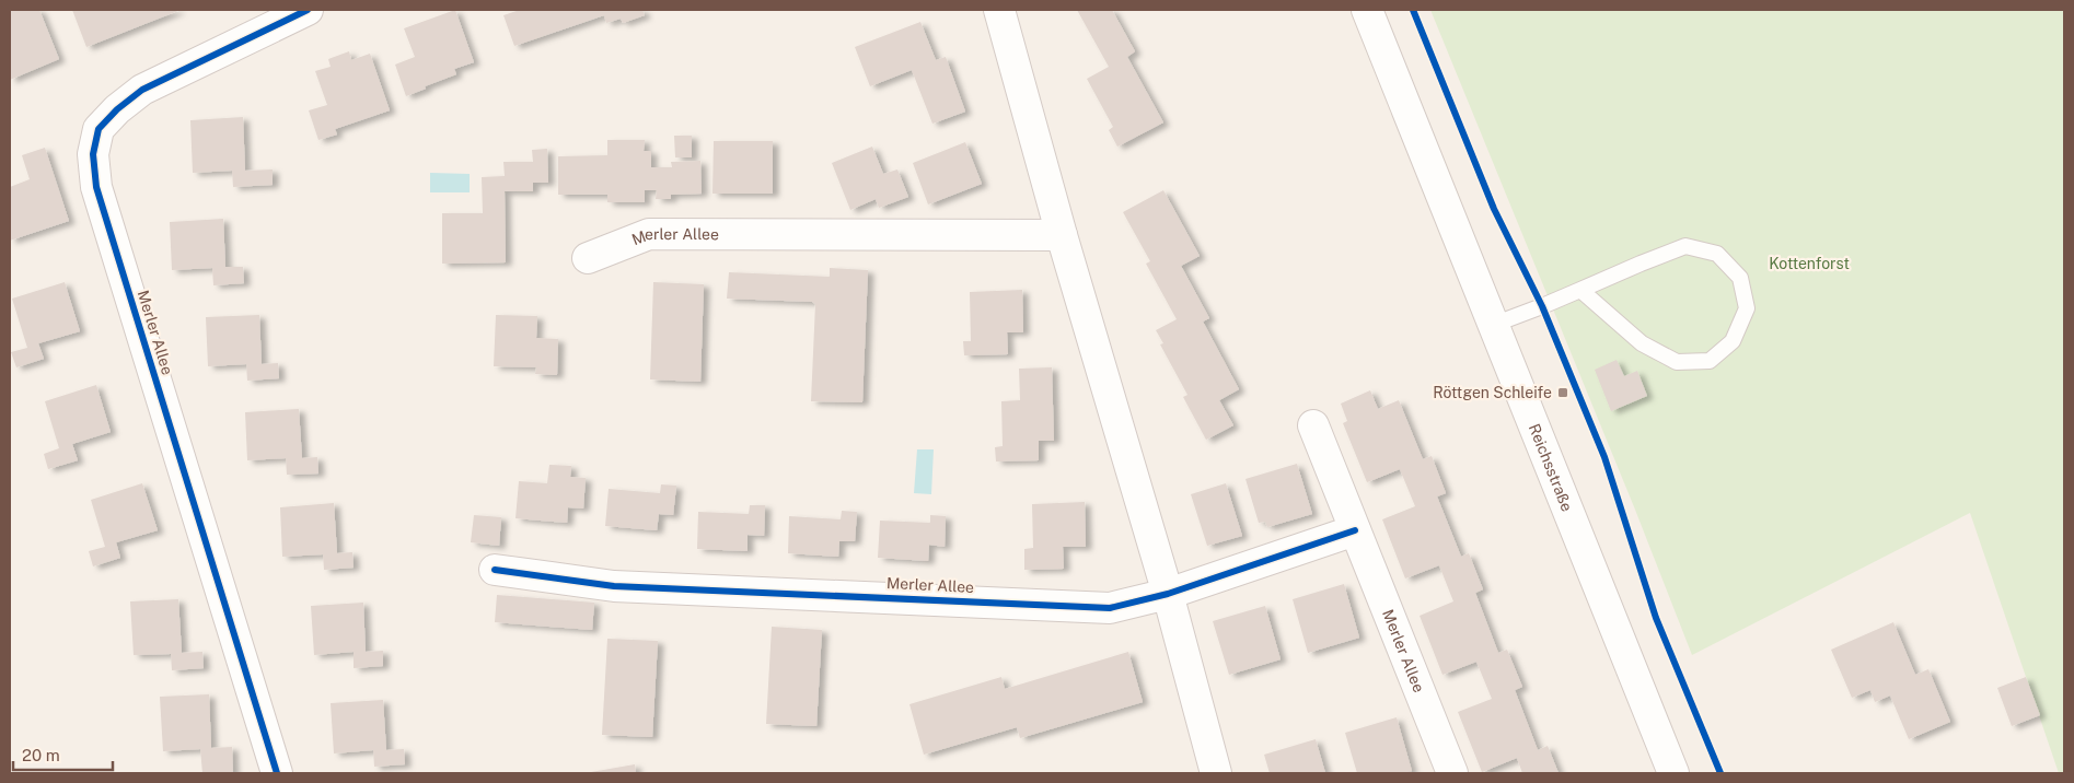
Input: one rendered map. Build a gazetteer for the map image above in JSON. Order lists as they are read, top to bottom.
{
  "streets": {
    "street": ["Merler Allee", "Reichsstraße"]
  },
  "parks": ["Kottenforst"],
  "places": {
    "transit": ["Röttgen Schleife"]
  },
  "scale_bar": "20 m"
}
